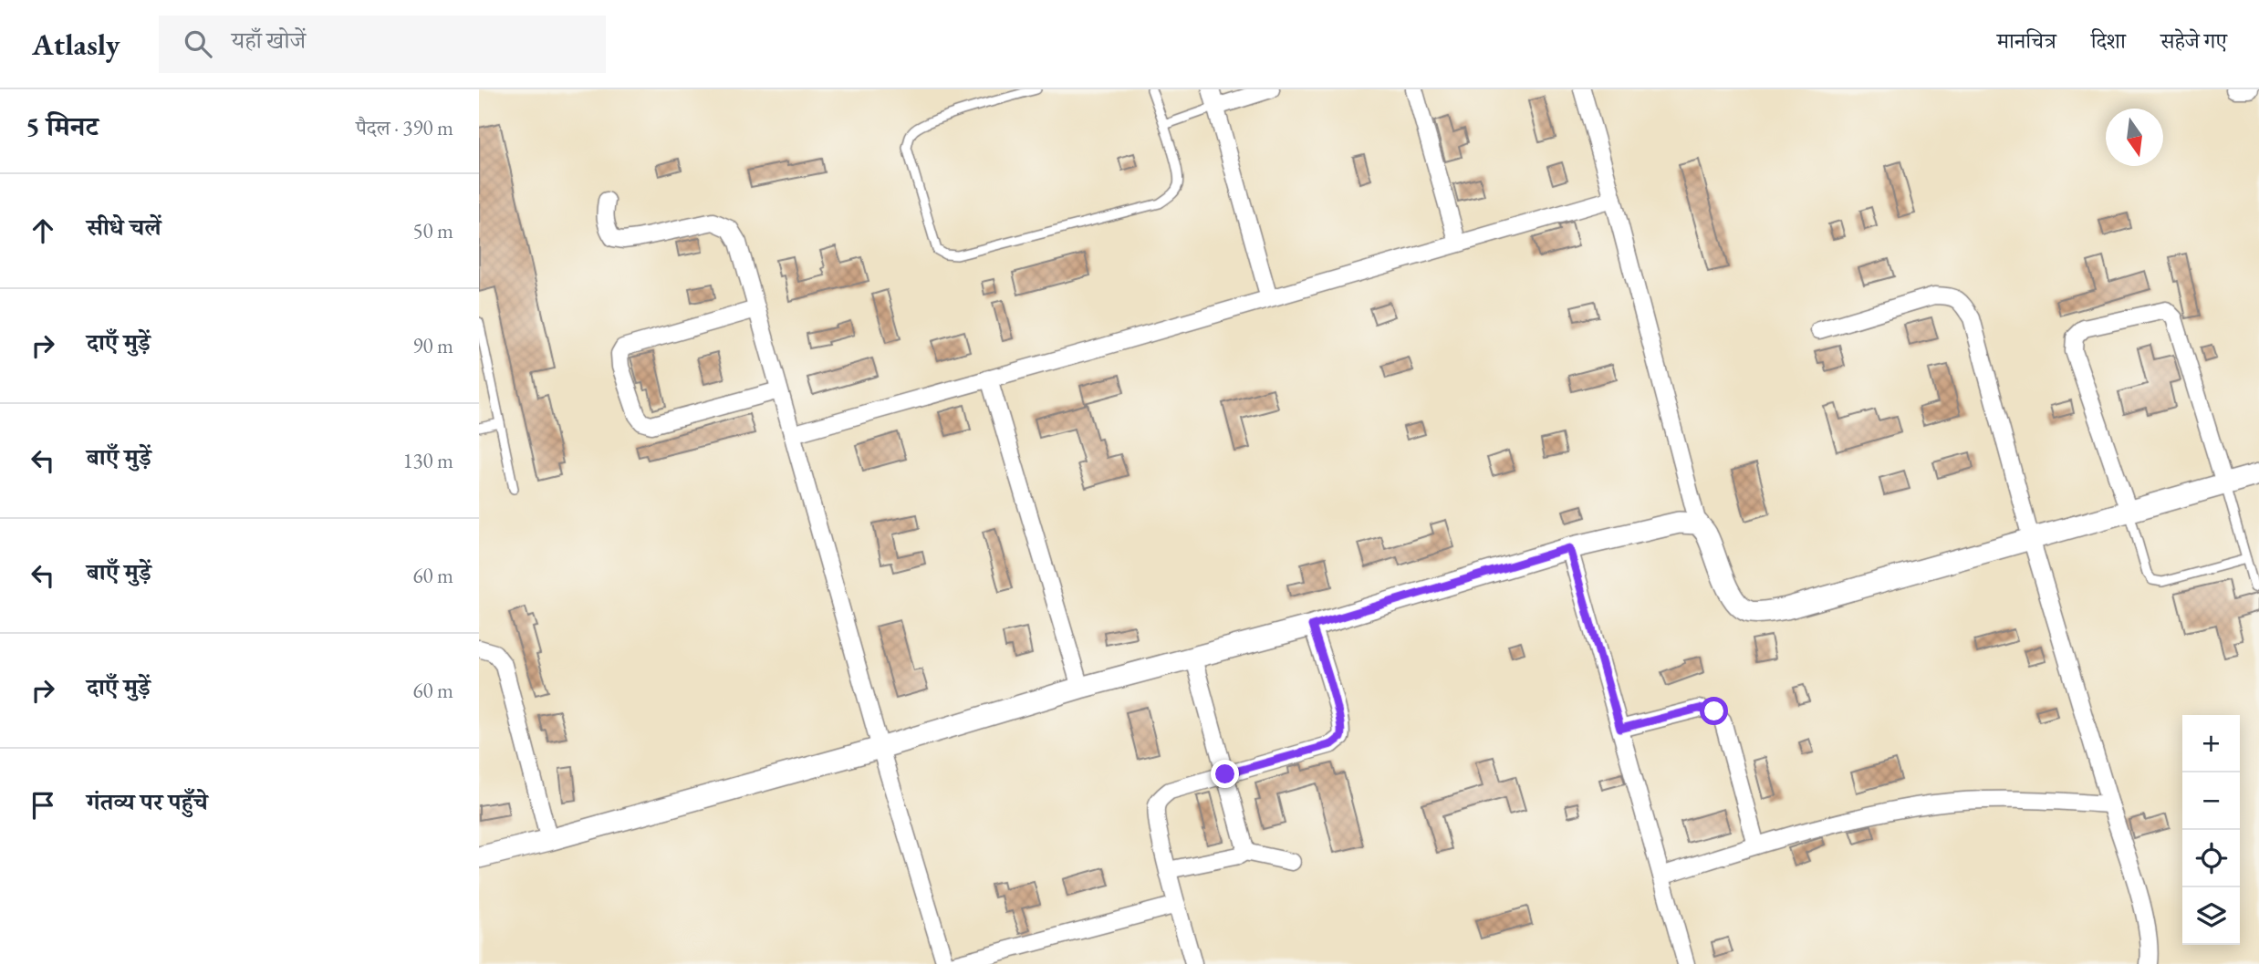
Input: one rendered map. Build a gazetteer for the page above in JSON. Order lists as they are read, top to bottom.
{
  "north": "bottom",
  "page": {
    "header": "Atlasly",
    "search": "यहाँ खोजें",
    "nav": ["मानचित्र", "दिशा", "सहेजे गए"],
    "heading": ["5 मिनट", "पैदल · 390 m"],
    "list": [
      ["सीधे चलें", "50 m"],
      ["दाएँ मुड़ें", "90 m"],
      ["बाएँ मुड़ें", "130 m"],
      ["बाएँ मुड़ें", "60 m"],
      ["दाएँ मुड़ें", "60 m"],
      "गंतव्य पर पहुँचे"
    ],
    "map_buttons": ["+", "−"]
  }
}
